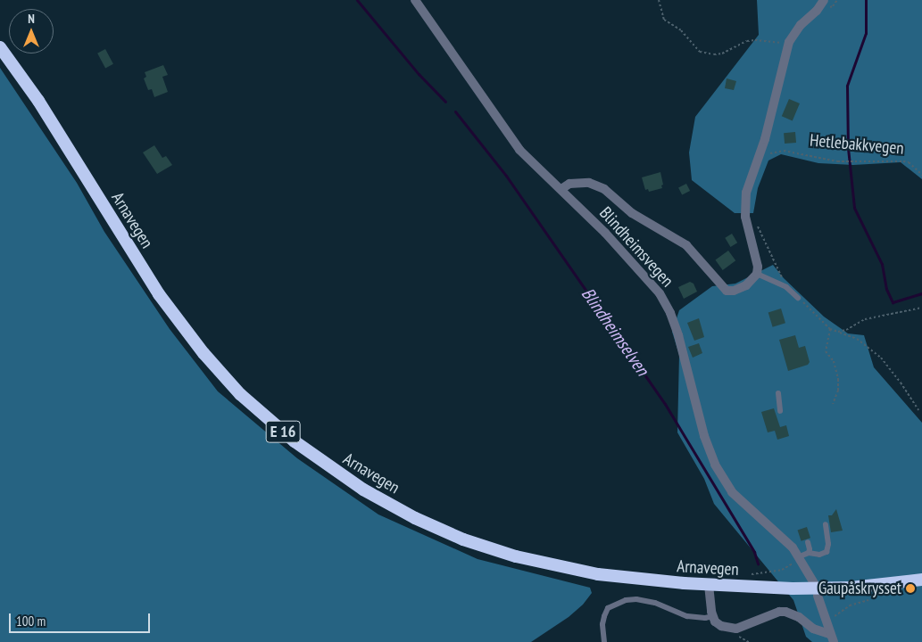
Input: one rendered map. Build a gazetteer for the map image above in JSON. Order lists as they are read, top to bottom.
{
  "streets": {
    "highway": ["Arnavegen", "E 16"],
    "street": ["Blindheimsvegen"],
    "path": ["Hetlebakkvegen"]
  },
  "water": ["Blindheimselven"],
  "places": ["Gaupåskrysset"],
  "scale_bar": "100 m",
  "north": "top"
}
